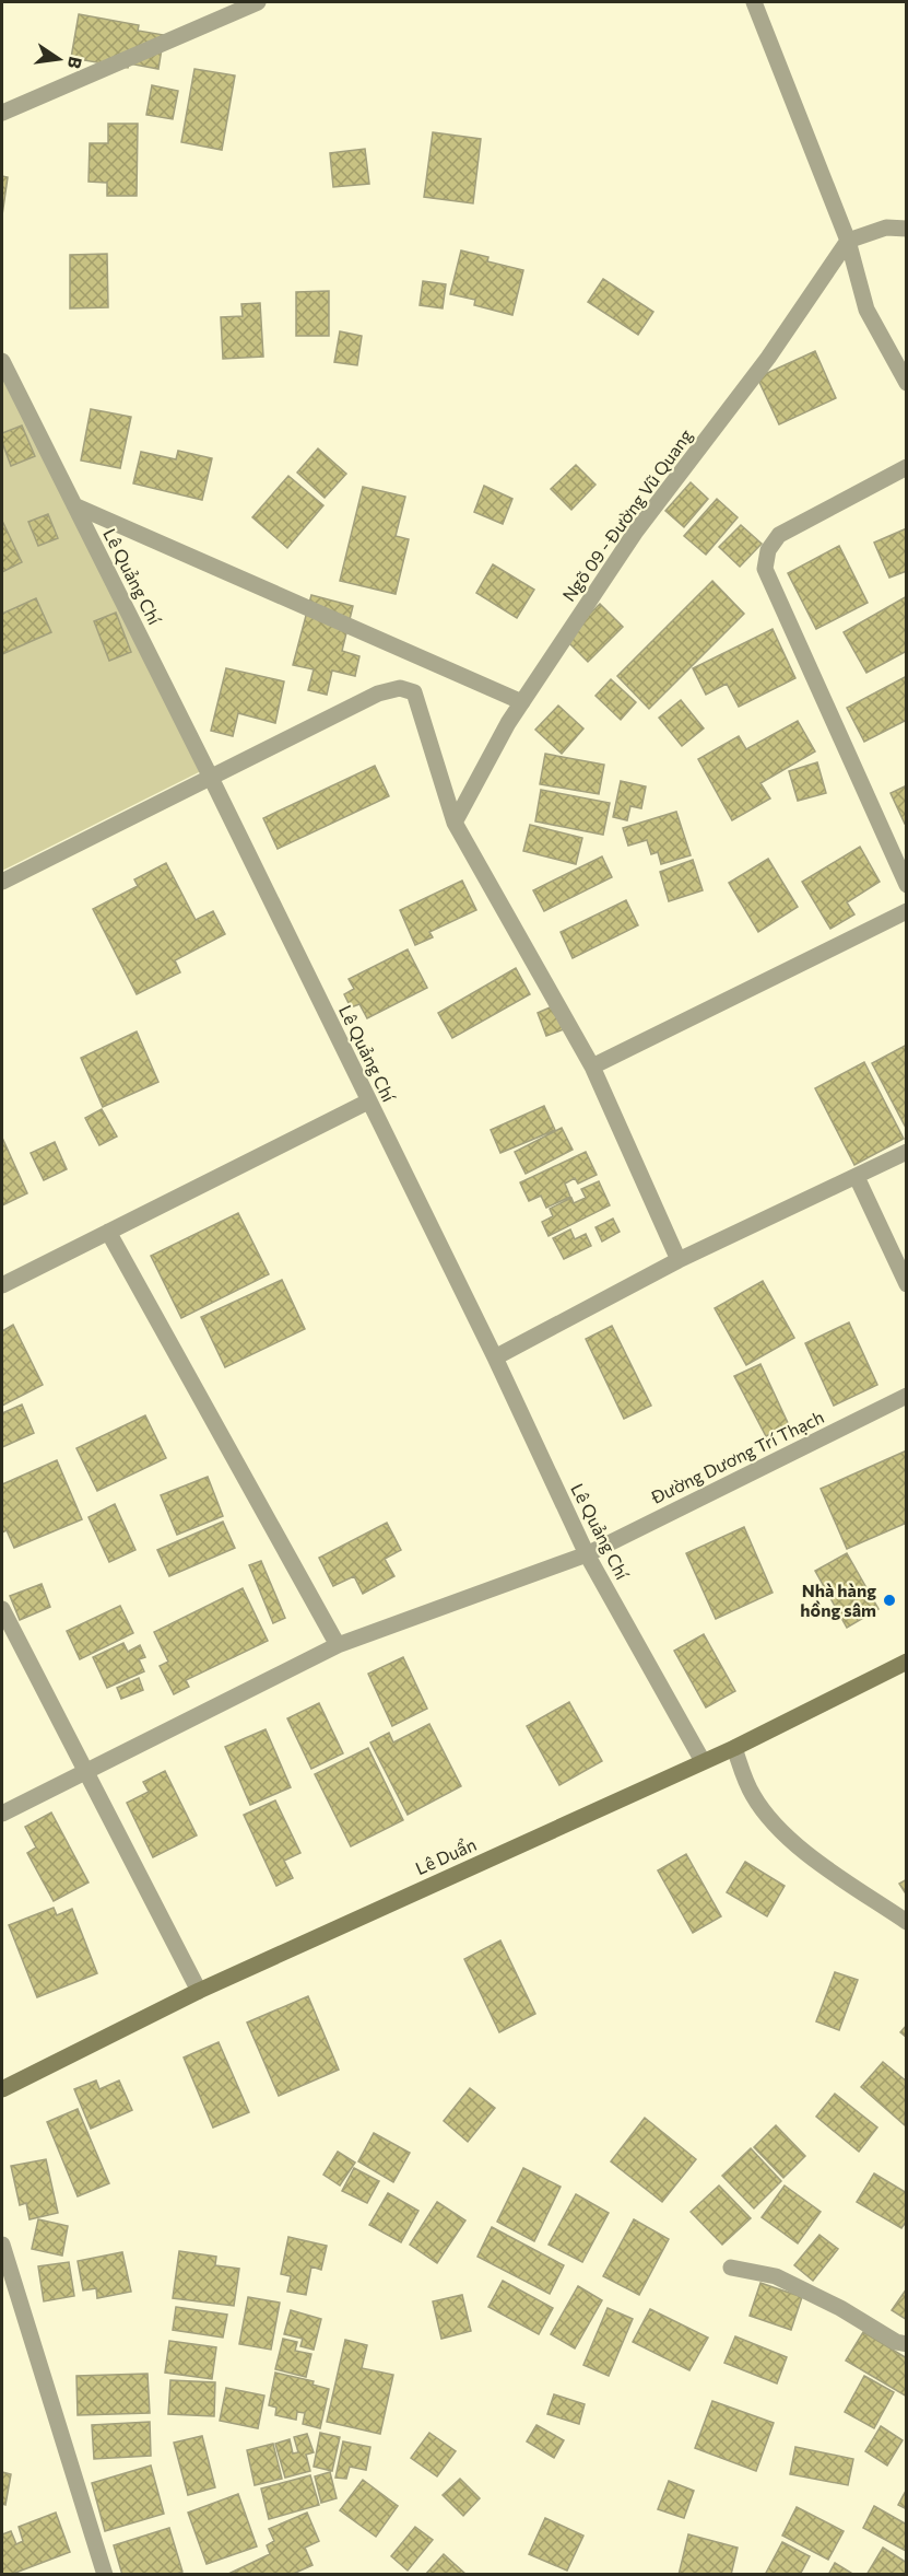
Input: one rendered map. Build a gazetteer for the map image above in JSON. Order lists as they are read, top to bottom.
{
  "streets": {
    "main road": ["Lê Duẩn"],
    "street": ["Ngõ 09 - Đường Vũ Quang", "Lê Quảng Chí", "Đường Dương Trí Thạch"]
  },
  "crossings": [
    ["Lê Quảng Chí", "Đường Dương Trí Thạch"],
    ["Lê Quảng Chí", "Lê Duẩn"]
  ],
  "places": ["Nhà hàng hồng sâm"],
  "north": "right"
}
